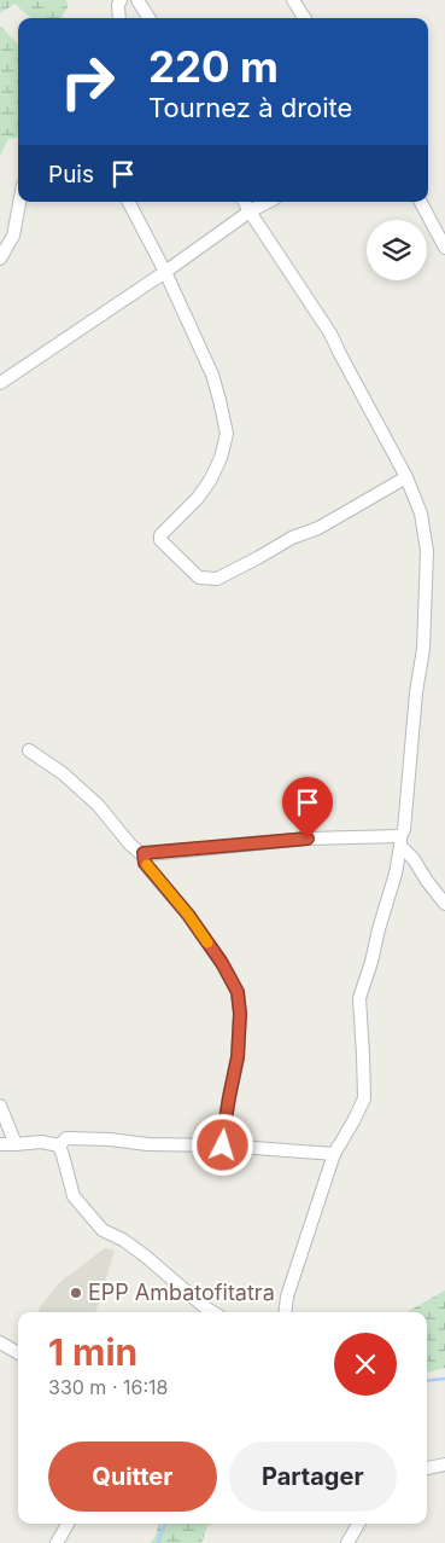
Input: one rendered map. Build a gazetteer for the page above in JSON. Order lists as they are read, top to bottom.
{
  "places": ["EPP Ambatofitatra"],
  "page": {
    "turn": ["220 m", "Tournez à droite"],
    "then": "Puis",
    "heading": ["1 min", "330 m · 16:18"],
    "buttons": ["Quitter", "Partager"]
  }
}
